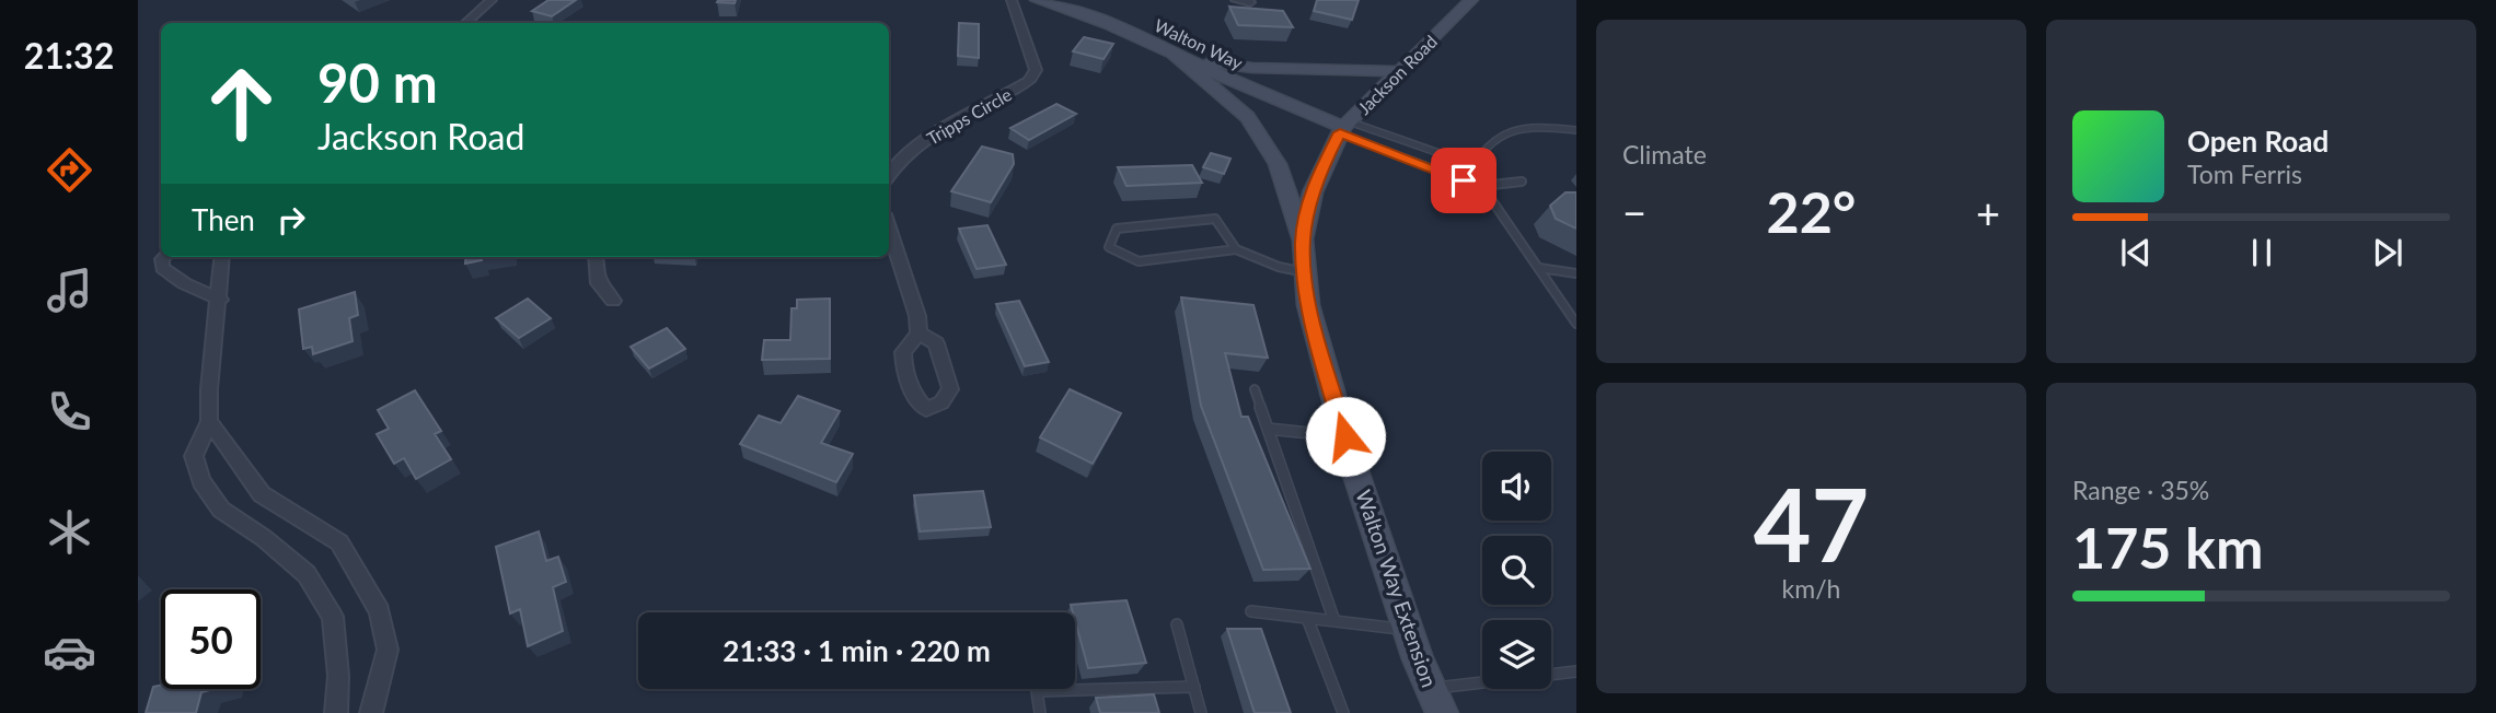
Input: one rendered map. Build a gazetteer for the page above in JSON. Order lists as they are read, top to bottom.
{
  "streets": {
    "main road": ["Walton Way", "Jackson Road", "Walton Way Extension"],
    "street": ["Tripps Circle"]
  },
  "crossings": [
    ["Walton Way", "Jackson Road"],
    ["Jackson Road", "Walton Way Extension"]
  ],
  "page": {
    "tabs": "21:32",
    "tile": [
      "Climate",
      ["47", "km/h"],
      ["Range · 35%", "175 km"]
    ],
    "turn": ["90 m", "Jackson Road"],
    "song": ["Open Road", "Tom Ferris"],
    "heat": ["−", "22°", "+"],
    "then": "Then",
    "limit": "50",
    "trip": "21:33 · 1 min · 220 m"
  }
}
